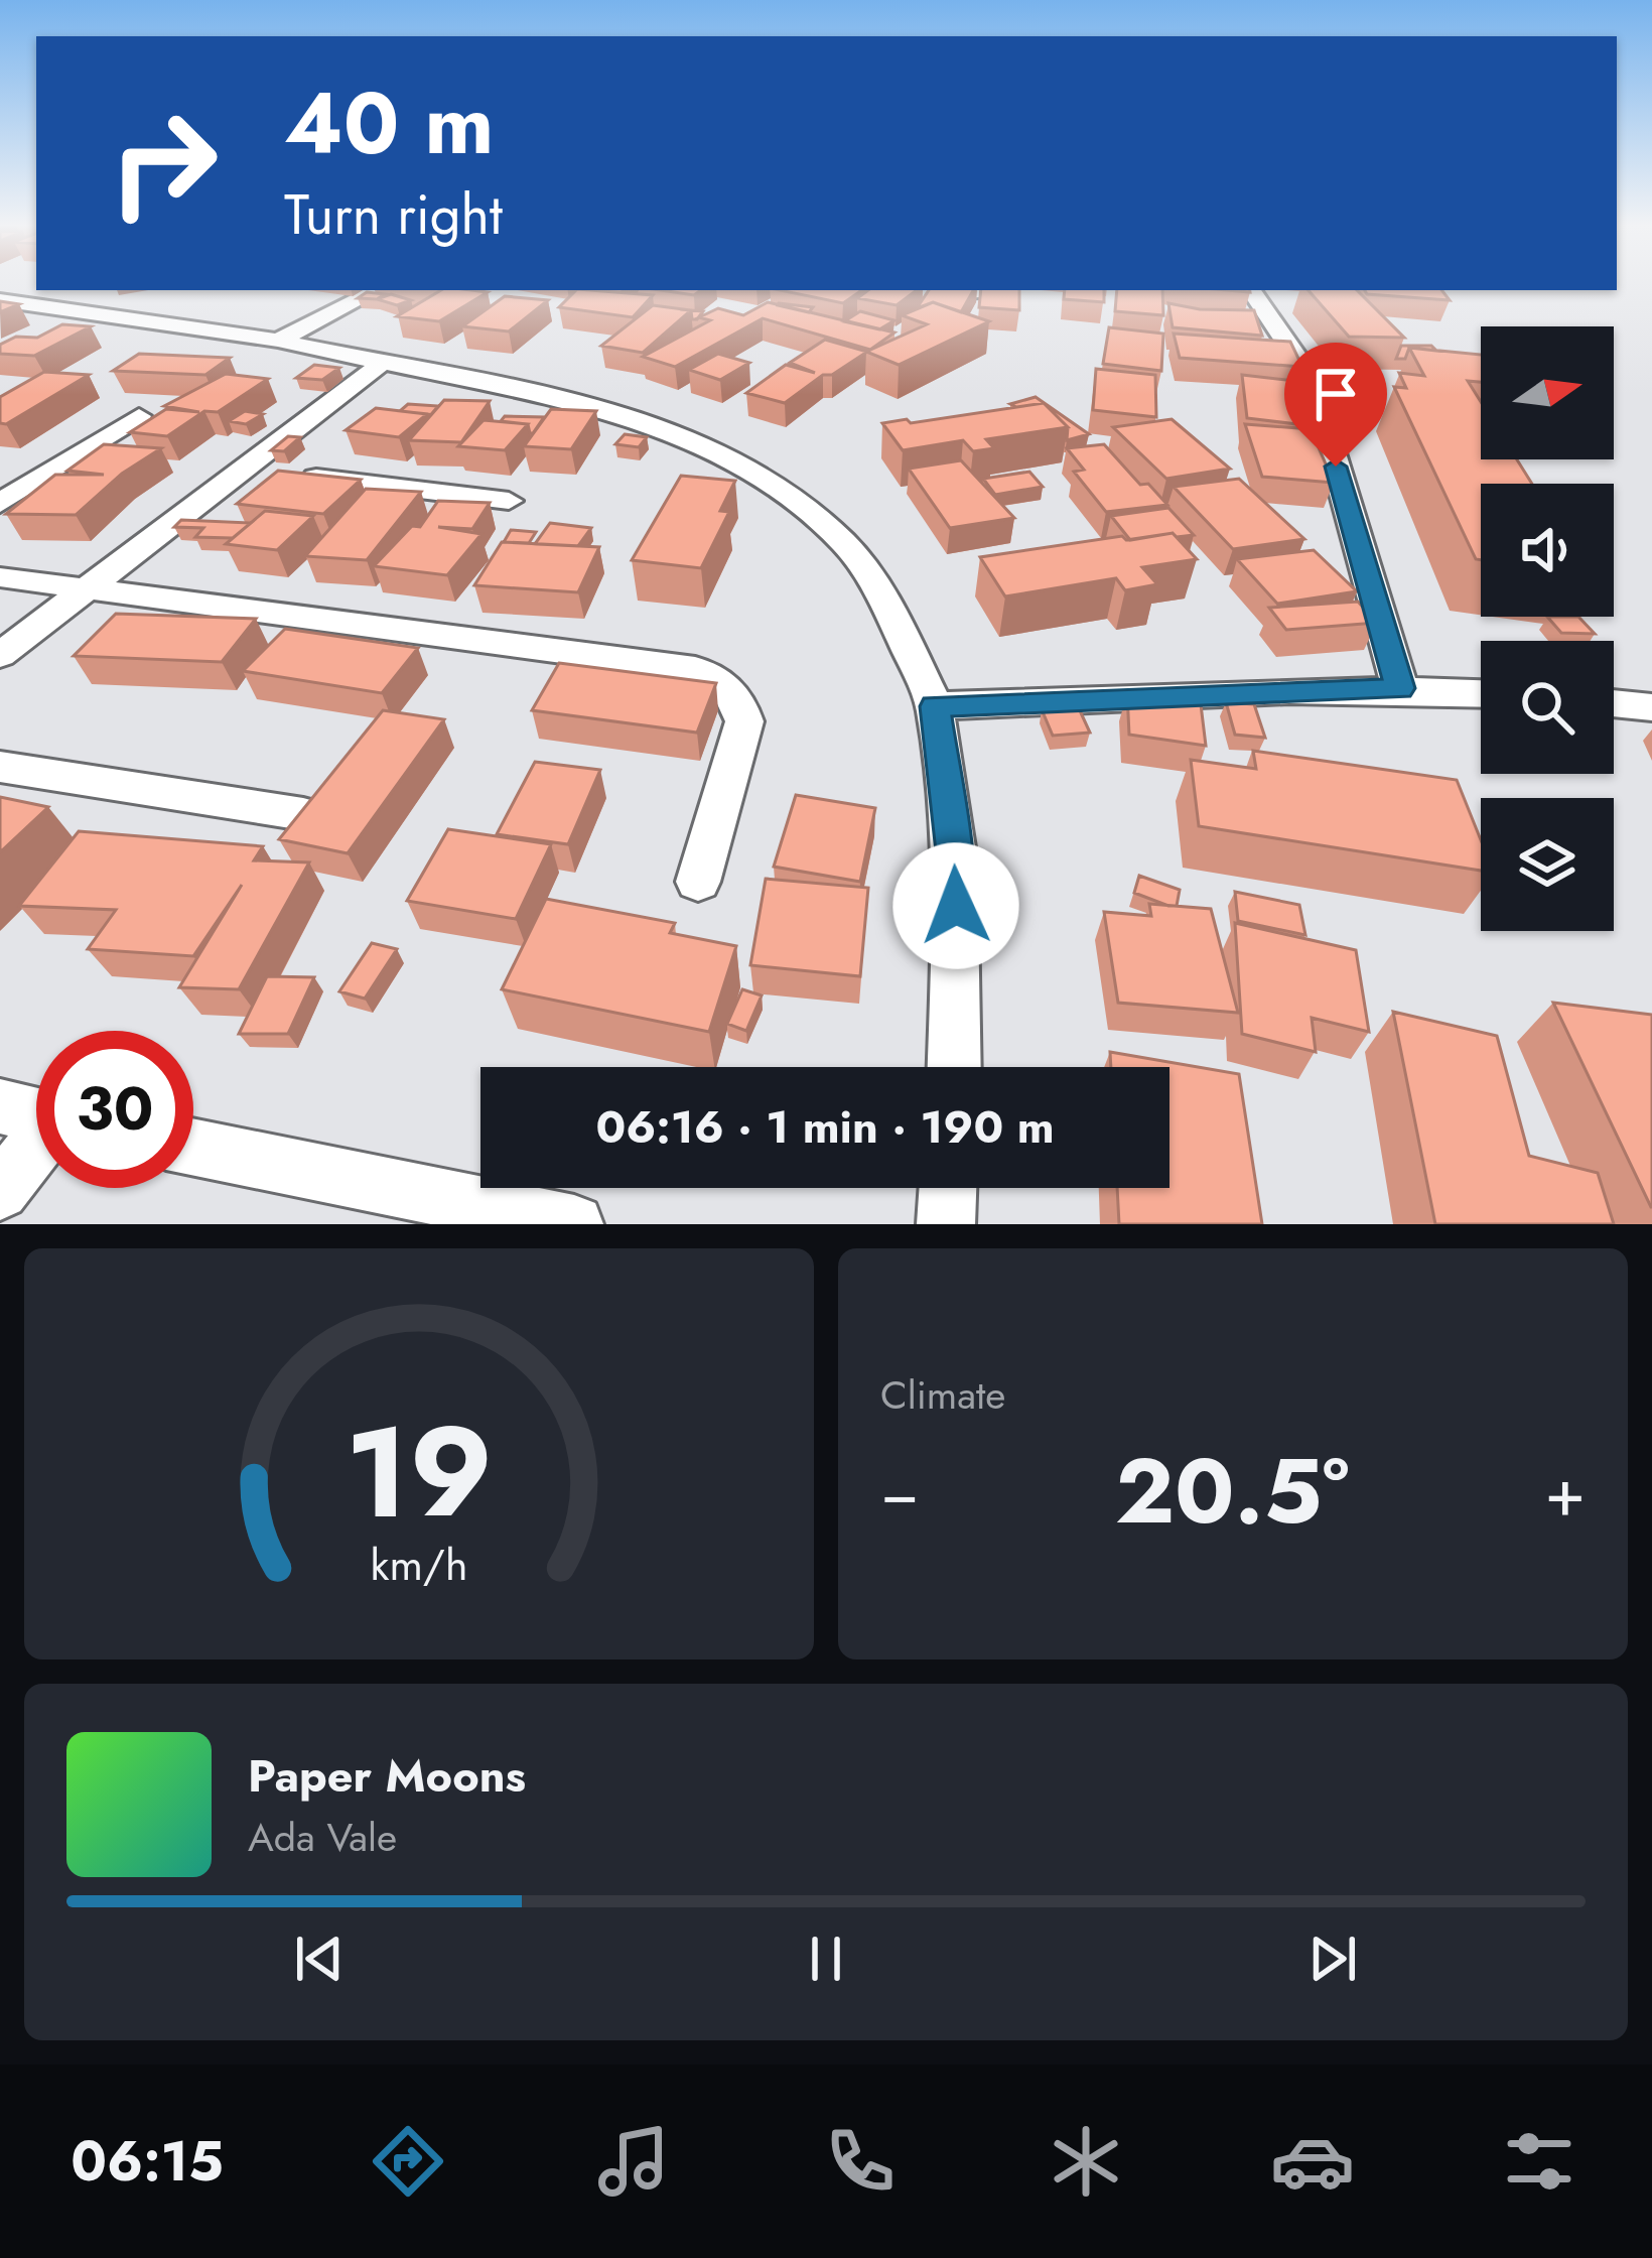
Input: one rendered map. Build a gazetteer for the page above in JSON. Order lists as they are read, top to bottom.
{
  "north": "right",
  "page": {
    "turn": ["40 m", "Turn right"],
    "limit": "30",
    "trip": "06:16 · 1 min · 190 m",
    "tile": "Climate",
    "heat": ["−", "20.5°", "+"],
    "song": ["Paper Moons", "Ada Vale"],
    "tabs": "06:15",
    "gauge": ["19", "km/h"]
  }
}
